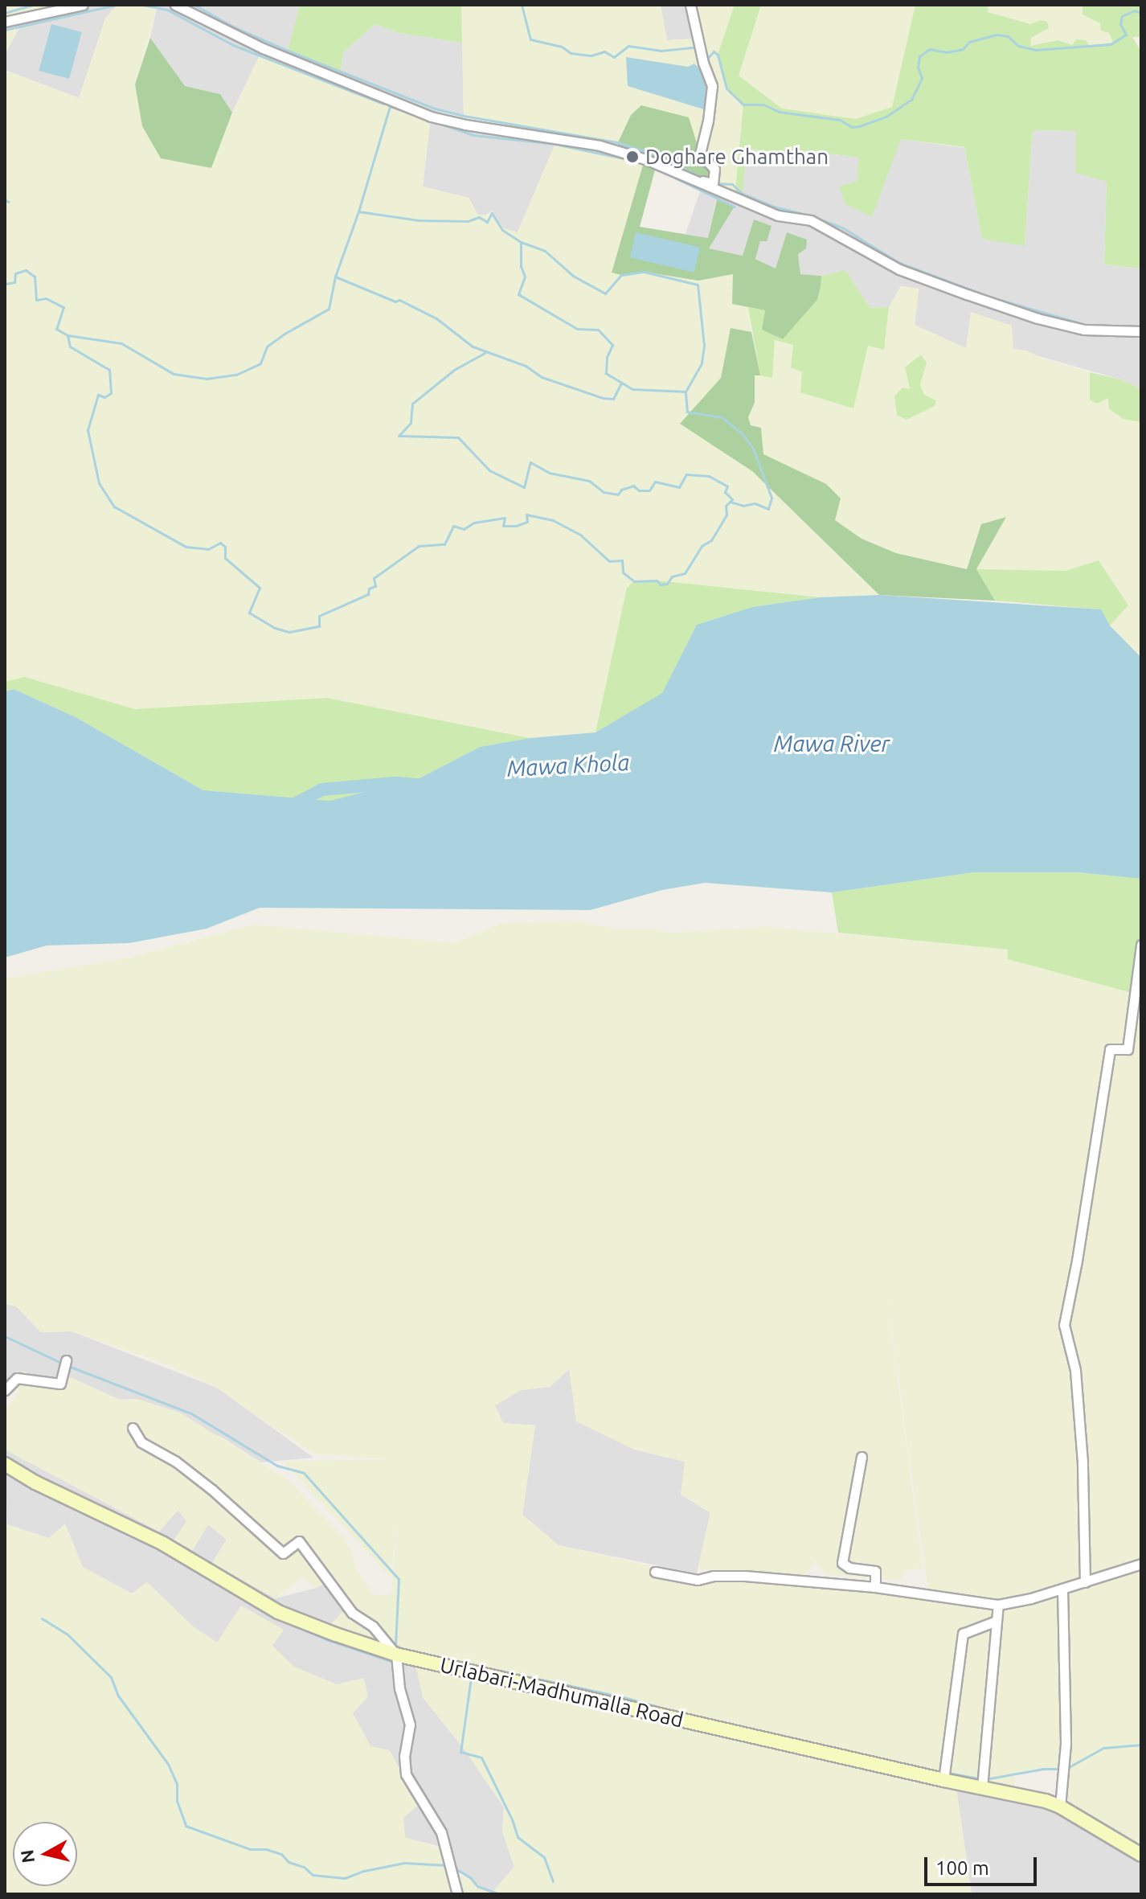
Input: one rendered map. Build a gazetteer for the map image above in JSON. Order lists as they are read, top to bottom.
{
  "streets": {
    "main road": ["Urlabari-Madhumalla Road"]
  },
  "water": ["Mawa River", "Mawa Khola"],
  "places": ["Doghare Ghamthan"],
  "scale_bar": "100 m",
  "north": "left"
}
